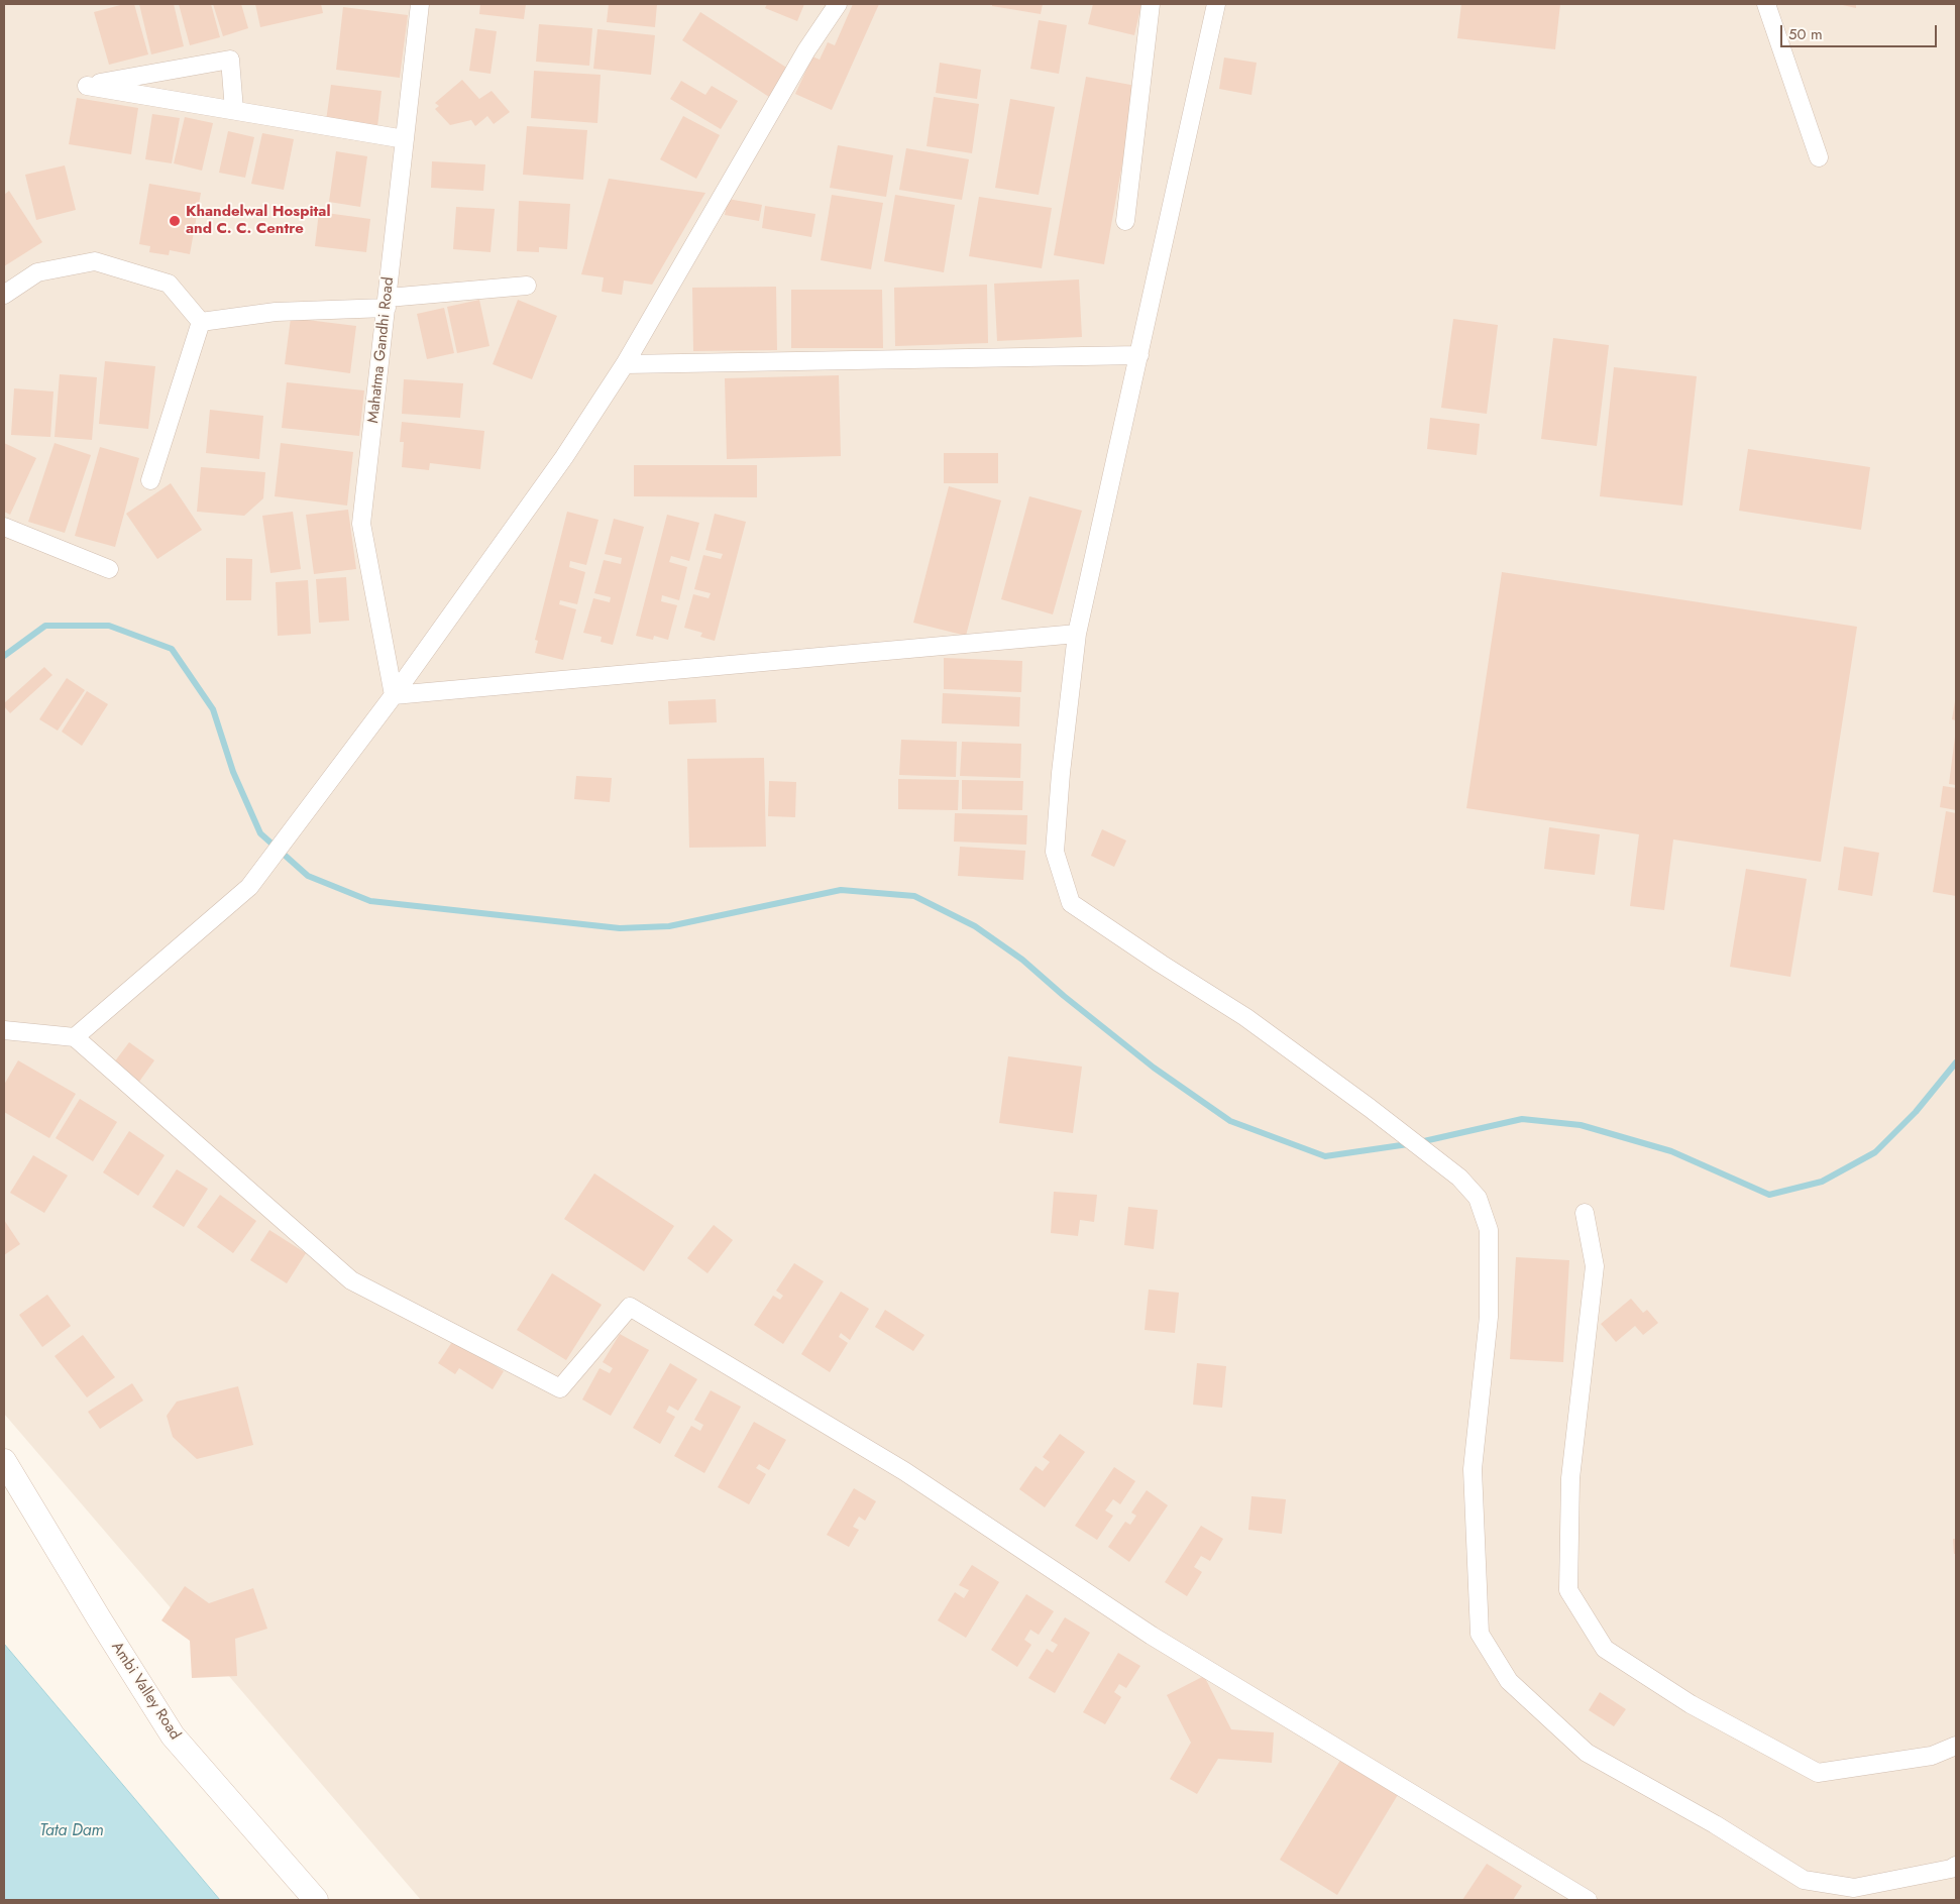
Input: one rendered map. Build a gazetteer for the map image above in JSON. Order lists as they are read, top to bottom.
{
  "streets": {
    "main road": ["Ambi Valley Road"],
    "street": ["Mahatma Gandhi Road"]
  },
  "water": ["Tata Dam"],
  "places": ["Khandelwal Hospital and C. C. Centre"],
  "scale_bar": "50 m"
}
